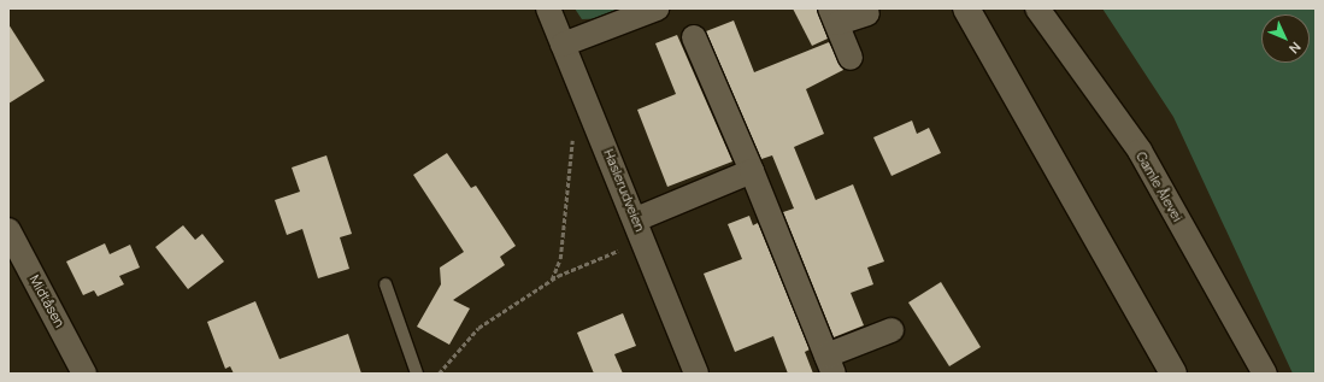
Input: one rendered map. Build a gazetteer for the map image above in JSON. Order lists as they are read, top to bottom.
{
  "streets": {
    "street": ["Gamle Ålevei", "Haslerudveien", "Midtåsen"]
  },
  "north": "bottom right"
}
